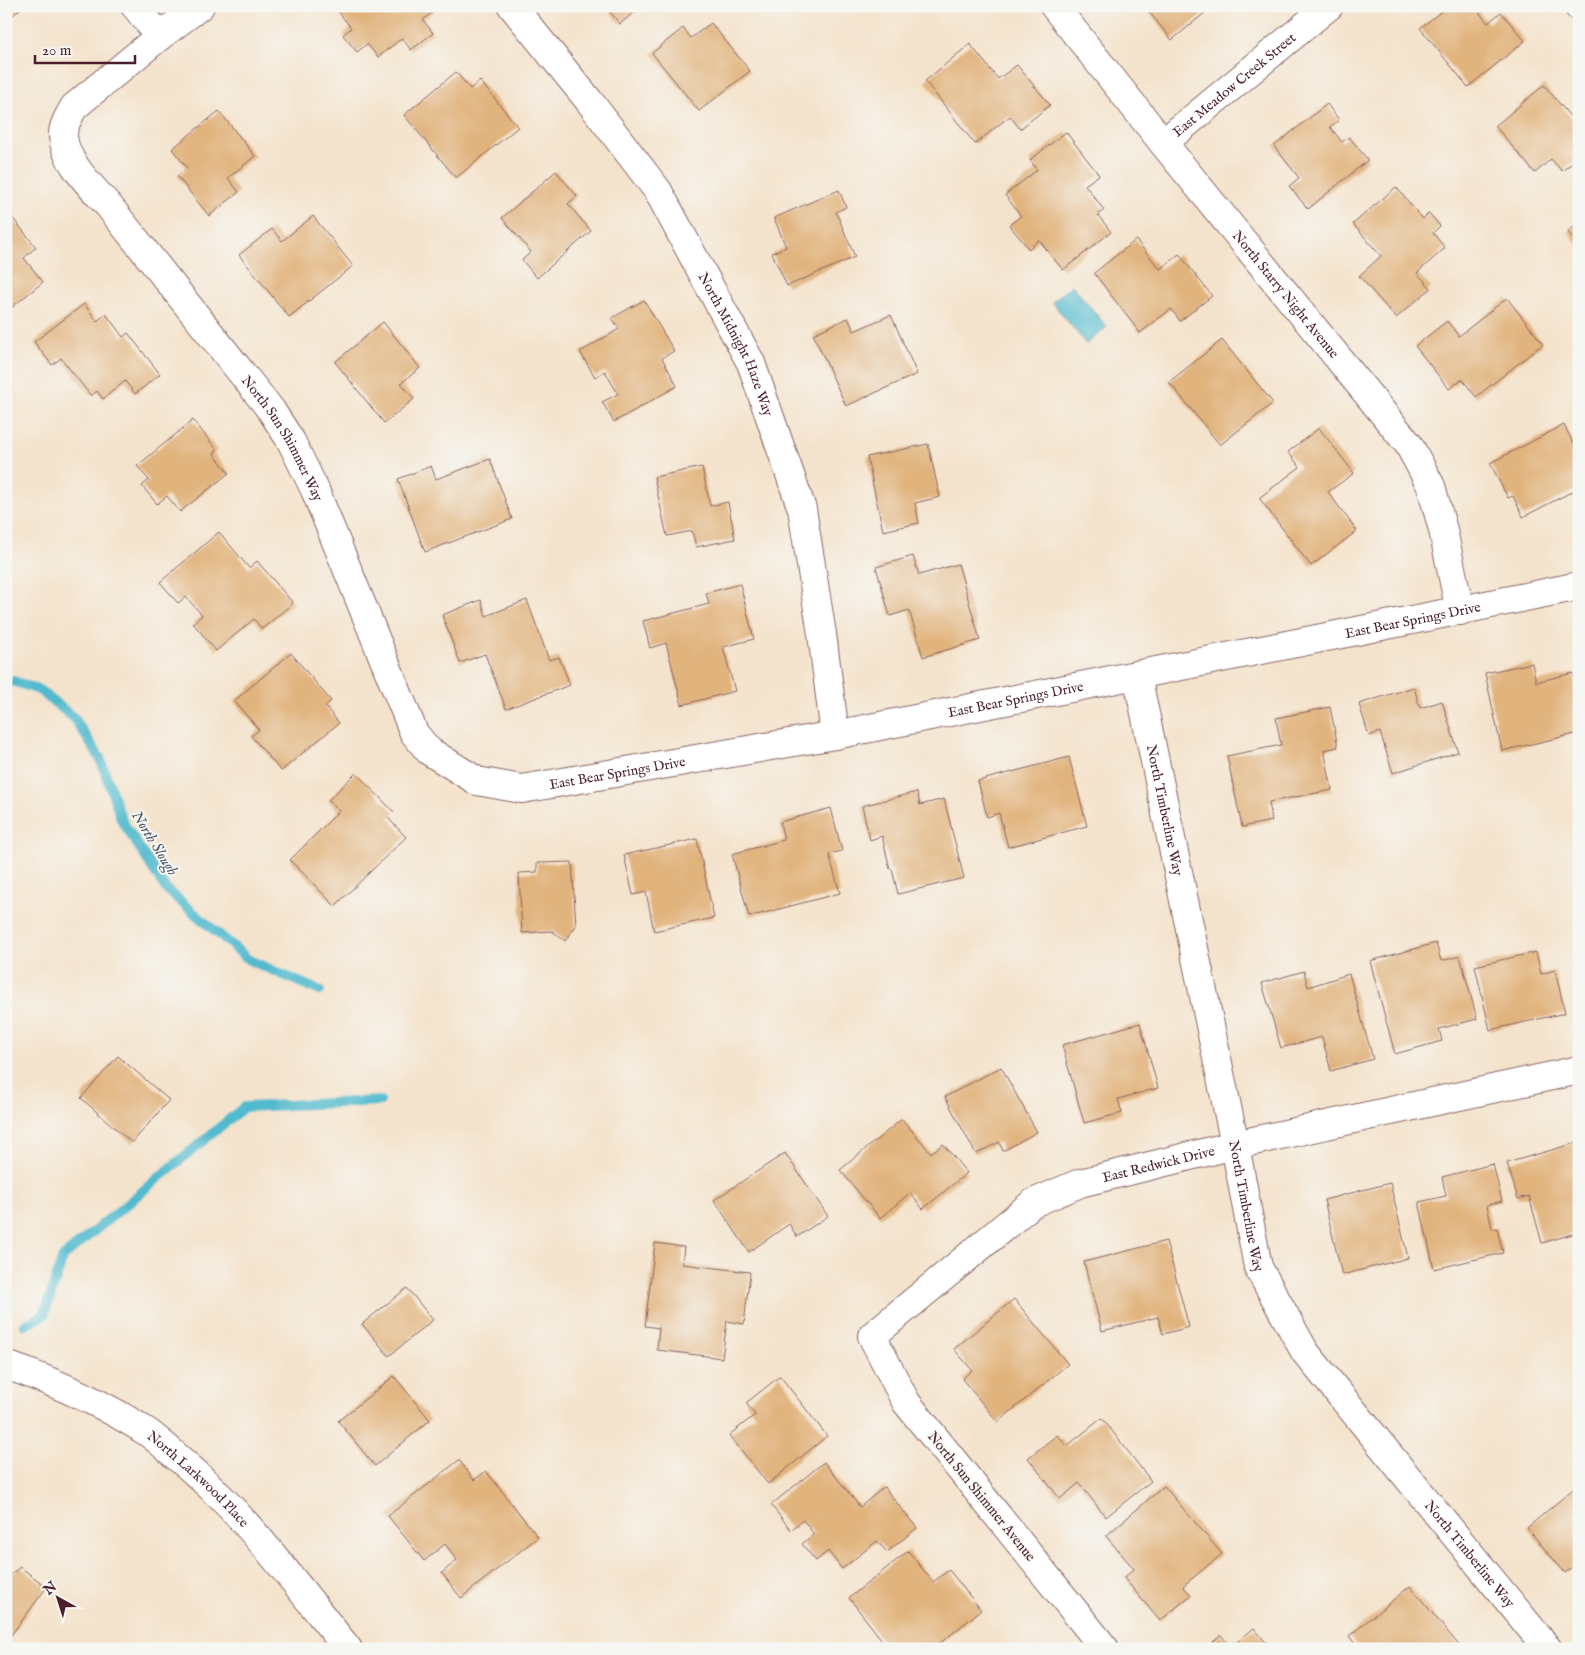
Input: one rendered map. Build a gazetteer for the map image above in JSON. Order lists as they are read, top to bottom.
{
  "streets": {
    "street": [
      "East Meadow Creek Street",
      "North Starry Night Avenue",
      "North Midnight Haze Way",
      "North Sun Shimmer Way",
      "East Bear Springs Drive",
      "North Timberline Way",
      "East Redwick Drive",
      "North Larkwood Place",
      "North Sun Shimmer Avenue"
    ]
  },
  "crossings": [
    ["East Meadow Creek Street", "North Starry Night Avenue"],
    ["North Starry Night Avenue", "East Bear Springs Drive"],
    ["North Midnight Haze Way", "East Bear Springs Drive"],
    ["North Sun Shimmer Way", "East Bear Springs Drive"],
    ["East Bear Springs Drive", "North Timberline Way"],
    ["North Timberline Way", "East Redwick Drive"],
    ["East Redwick Drive", "North Sun Shimmer Avenue"]
  ],
  "water": ["North Slough"],
  "scale_bar": "20 m",
  "north": "top left"
}
